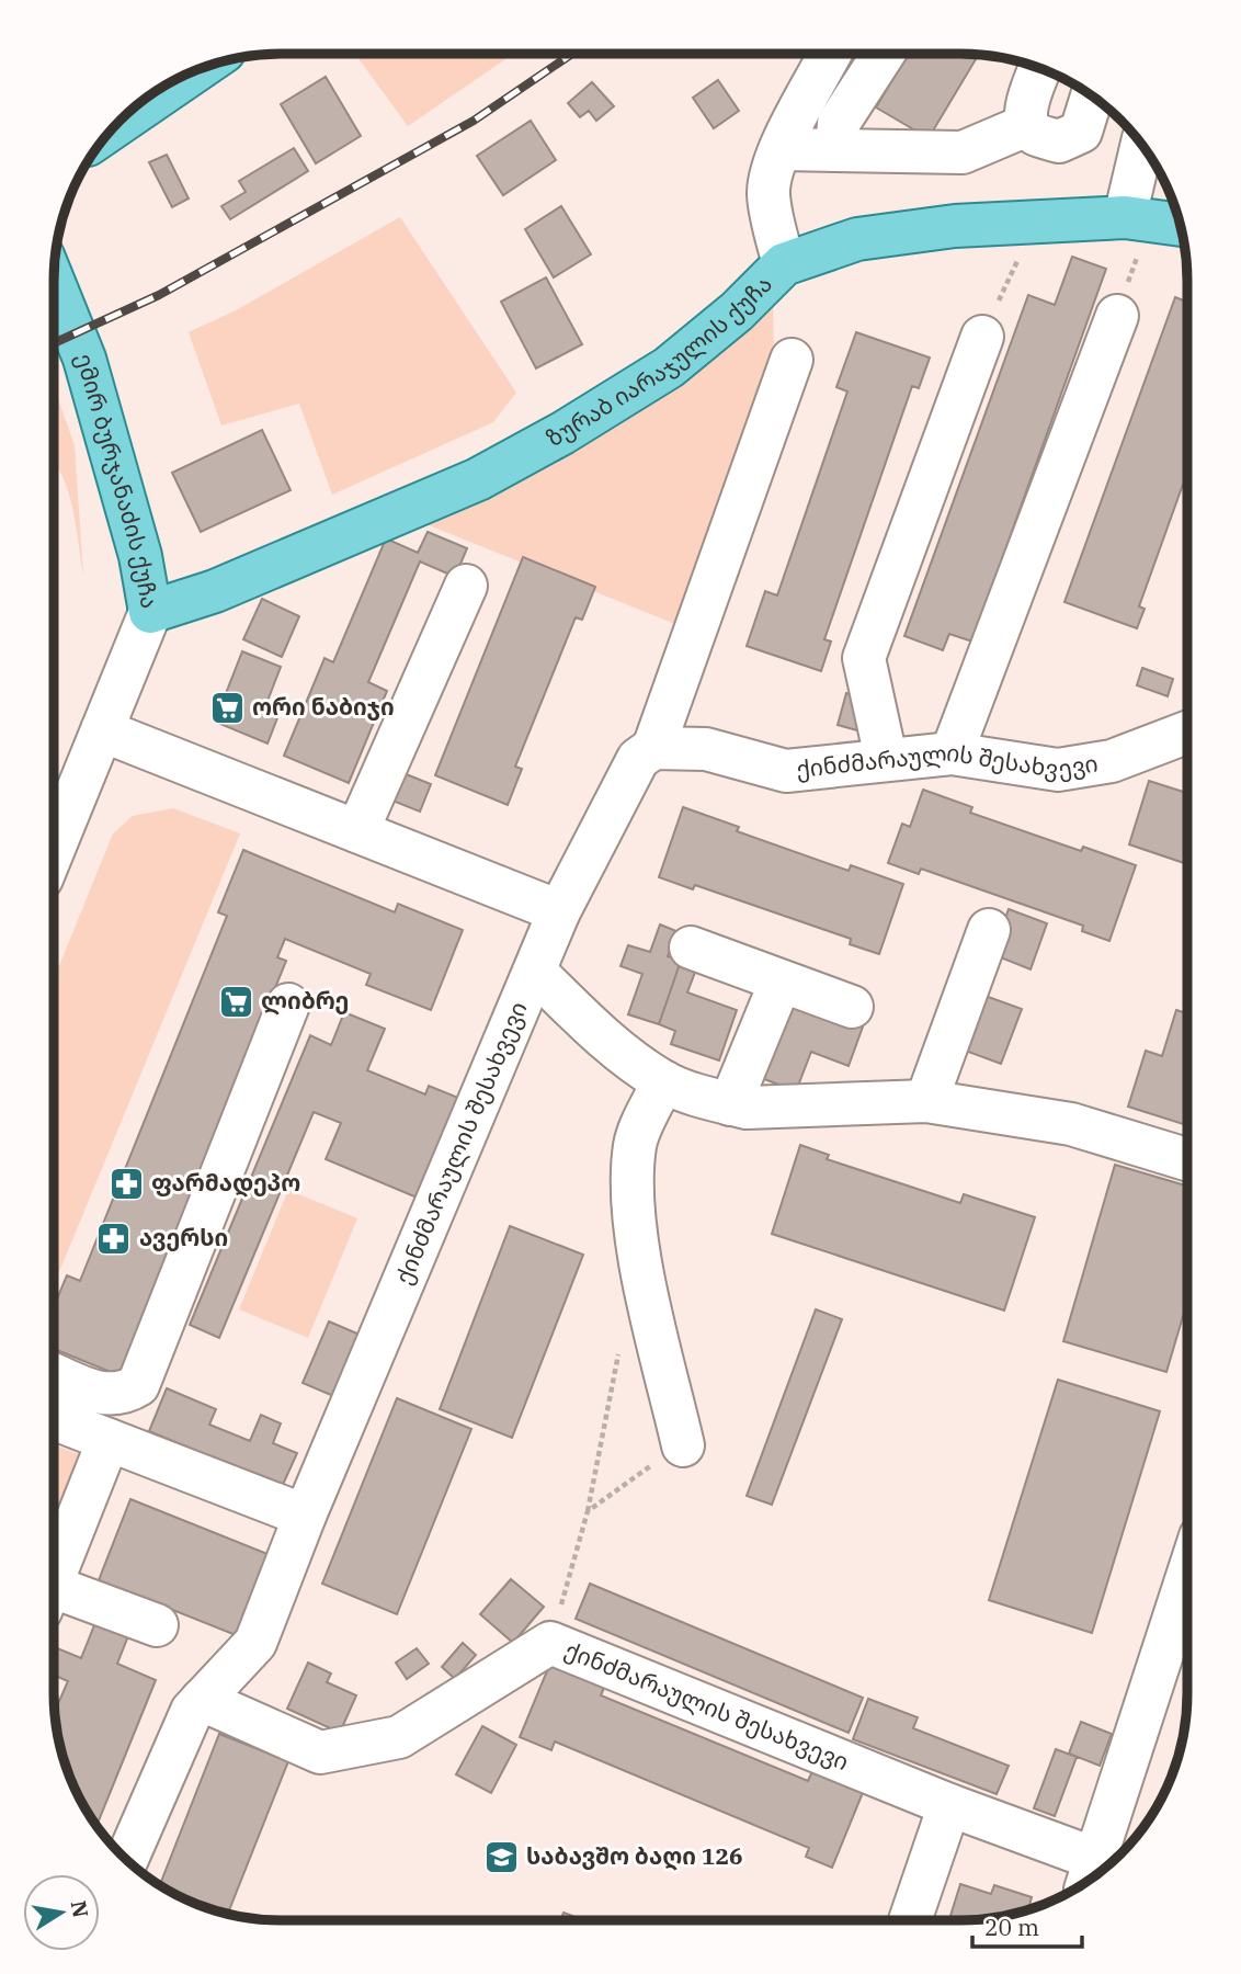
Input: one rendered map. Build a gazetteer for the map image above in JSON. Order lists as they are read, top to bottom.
{
  "streets": {
    "main road": ["ზურაბ იარაჯულის ქუჩა", "ემირ ბურჯანაძის ქუჩა"],
    "street": ["ქინძმარაულის შესახვევი"]
  },
  "crossings": [
    ["ზურაბ იარაჯულის ქუჩა", "ემირ ბურჯანაძის ქუჩა"]
  ],
  "places": {
    "supermarket": ["ორი ნაბიჯი", "ლიბრე"],
    "pharmacy": ["ფარმადეპო", "ავერსი"],
    "school or university": ["საბავშო ბაღი 126"]
  },
  "scale_bar": "20 m",
  "north": "right"
}
